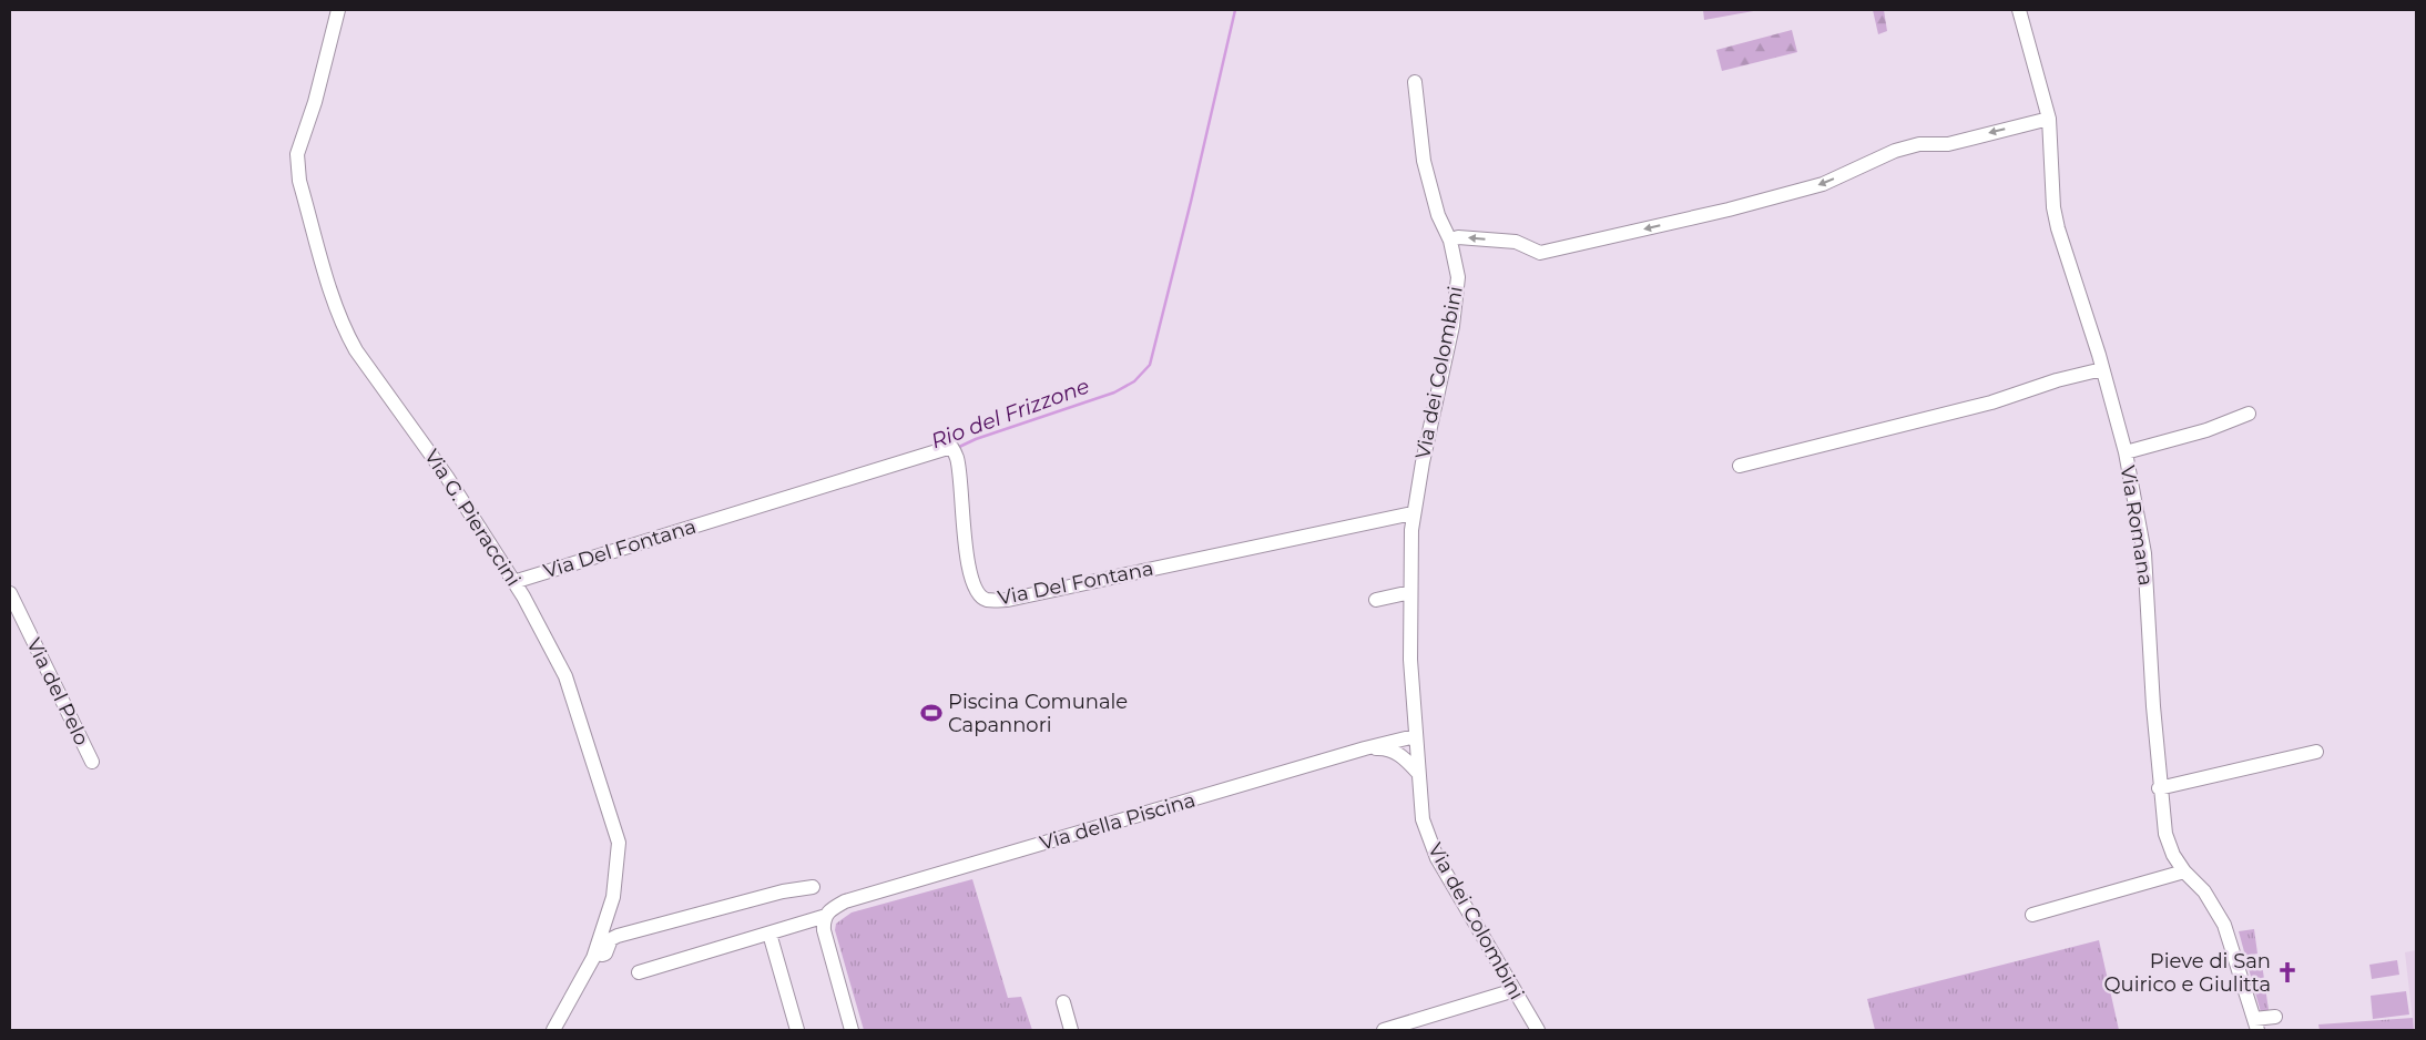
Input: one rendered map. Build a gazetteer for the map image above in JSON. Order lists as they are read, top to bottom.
{
  "streets": {
    "street": [
      "Via dei Colombini",
      "Via G. Pieraccini",
      "Via Romana",
      "Via Del Fontana",
      "Via del Pelo",
      "Via della Piscina"
    ]
  },
  "crossings": [
    ["Via dei Colombini", "Via Del Fontana"],
    ["Via dei Colombini", "Via della Piscina"],
    ["Via G. Pieraccini", "Via Del Fontana"]
  ],
  "water": ["Rio del Frizzone"],
  "places": {
    "sports": ["Piscina Comunale Capannori"],
    "church": ["Pieve di San Quirico e Giulitta"]
  }
}
